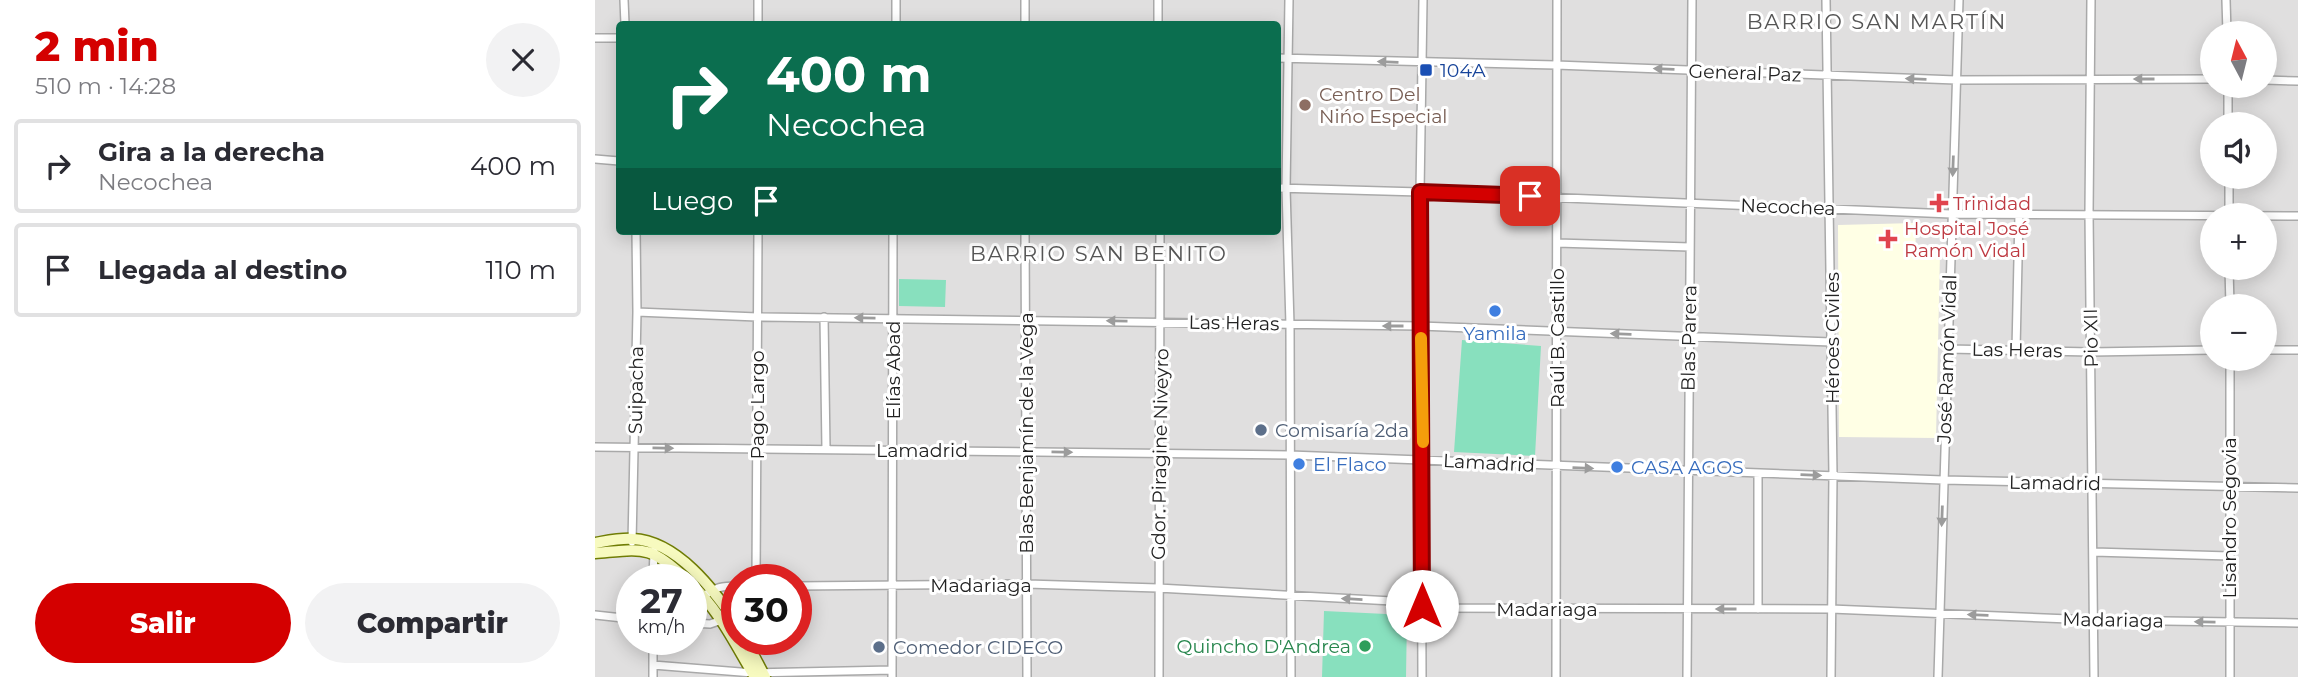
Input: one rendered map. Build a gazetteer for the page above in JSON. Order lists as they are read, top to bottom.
{
  "streets": {
    "street": [
      "General Paz",
      "Necochea",
      "Las Heras",
      "Raúl B. Castillo",
      "Blas Parera",
      "Héroes Civiles",
      "Pio XII",
      "José Ramón Vidal",
      "Elías Abad",
      "Suipacha",
      "Pago Largo",
      "Blas Benjamín de la Vega",
      "Lamadrid",
      "Gdor. Piragine Niveyro",
      "Lisandro Segovia",
      "Madariaga"
    ]
  },
  "crossings": [
    ["General Paz", "Raúl B. Castillo"],
    ["General Paz", "Blas Parera"],
    ["General Paz", "Héroes Civiles"],
    ["General Paz", "Pio XII"],
    ["General Paz", "José Ramón Vidal"],
    ["Necochea", "Raúl B. Castillo"],
    ["Necochea", "Blas Parera"],
    ["Necochea", "Héroes Civiles"],
    ["Necochea", "Pio XII"],
    ["Necochea", "José Ramón Vidal"],
    ["Las Heras", "Raúl B. Castillo"],
    ["Las Heras", "Blas Parera"],
    ["Las Heras", "Héroes Civiles"],
    ["Las Heras", "Pio XII"],
    ["Las Heras", "José Ramón Vidal"],
    ["Las Heras", "Elías Abad"],
    ["Las Heras", "Suipacha"],
    ["Las Heras", "Pago Largo"],
    ["Las Heras", "Blas Benjamín de la Vega"],
    ["Las Heras", "Gdor. Piragine Niveyro"],
    ["Raúl B. Castillo", "Lamadrid"],
    ["Raúl B. Castillo", "Madariaga"],
    ["Blas Parera", "Lamadrid"],
    ["Blas Parera", "Madariaga"],
    ["Héroes Civiles", "Lamadrid"],
    ["Héroes Civiles", "Madariaga"],
    ["Pio XII", "Lamadrid"],
    ["Pio XII", "Madariaga"],
    ["José Ramón Vidal", "Lamadrid"],
    ["José Ramón Vidal", "Madariaga"],
    ["Elías Abad", "Lamadrid"],
    ["Elías Abad", "Madariaga"],
    ["Suipacha", "Lamadrid"],
    ["Pago Largo", "Lamadrid"],
    ["Blas Benjamín de la Vega", "Lamadrid"],
    ["Blas Benjamín de la Vega", "Madariaga"],
    ["Lamadrid", "Gdor. Piragine Niveyro"],
    ["Lamadrid", "Lisandro Segovia"],
    ["Gdor. Piragine Niveyro", "Madariaga"],
    ["Lisandro Segovia", "Madariaga"]
  ],
  "one_way": ["General Paz", "José Ramón Vidal"],
  "districts": ["BARRIO SAN MARTÍN", "BARRIO SAN BENITO"],
  "places": {
    "transit": ["104A"],
    "other": [
      "Centro Del Nińo Especial",
      "Yamila",
      "Comisaría 2da",
      "El Flaco",
      "CASA AGOS",
      "Quincho D'Andrea",
      "Comedor CIDECO"
    ],
    "health": ["Trinidad", "Hospital José Ramón Vidal"]
  },
  "north": "top",
  "page": {
    "heading": ["2 min", "510 m · 14:28"],
    "map_buttons": ["+", "−"],
    "turn": ["400 m", "Necochea"],
    "list": [
      {
        "name": "Gira a la derecha",
        "note": "Necochea",
        "value": "400 m"
      },
      {
        "name": "Llegada al destino",
        "value": "110 m"
      }
    ],
    "then": "Luego",
    "speed": "27 km/h",
    "limit": "30",
    "buttons": ["Salir", "Compartir"]
  }
}
